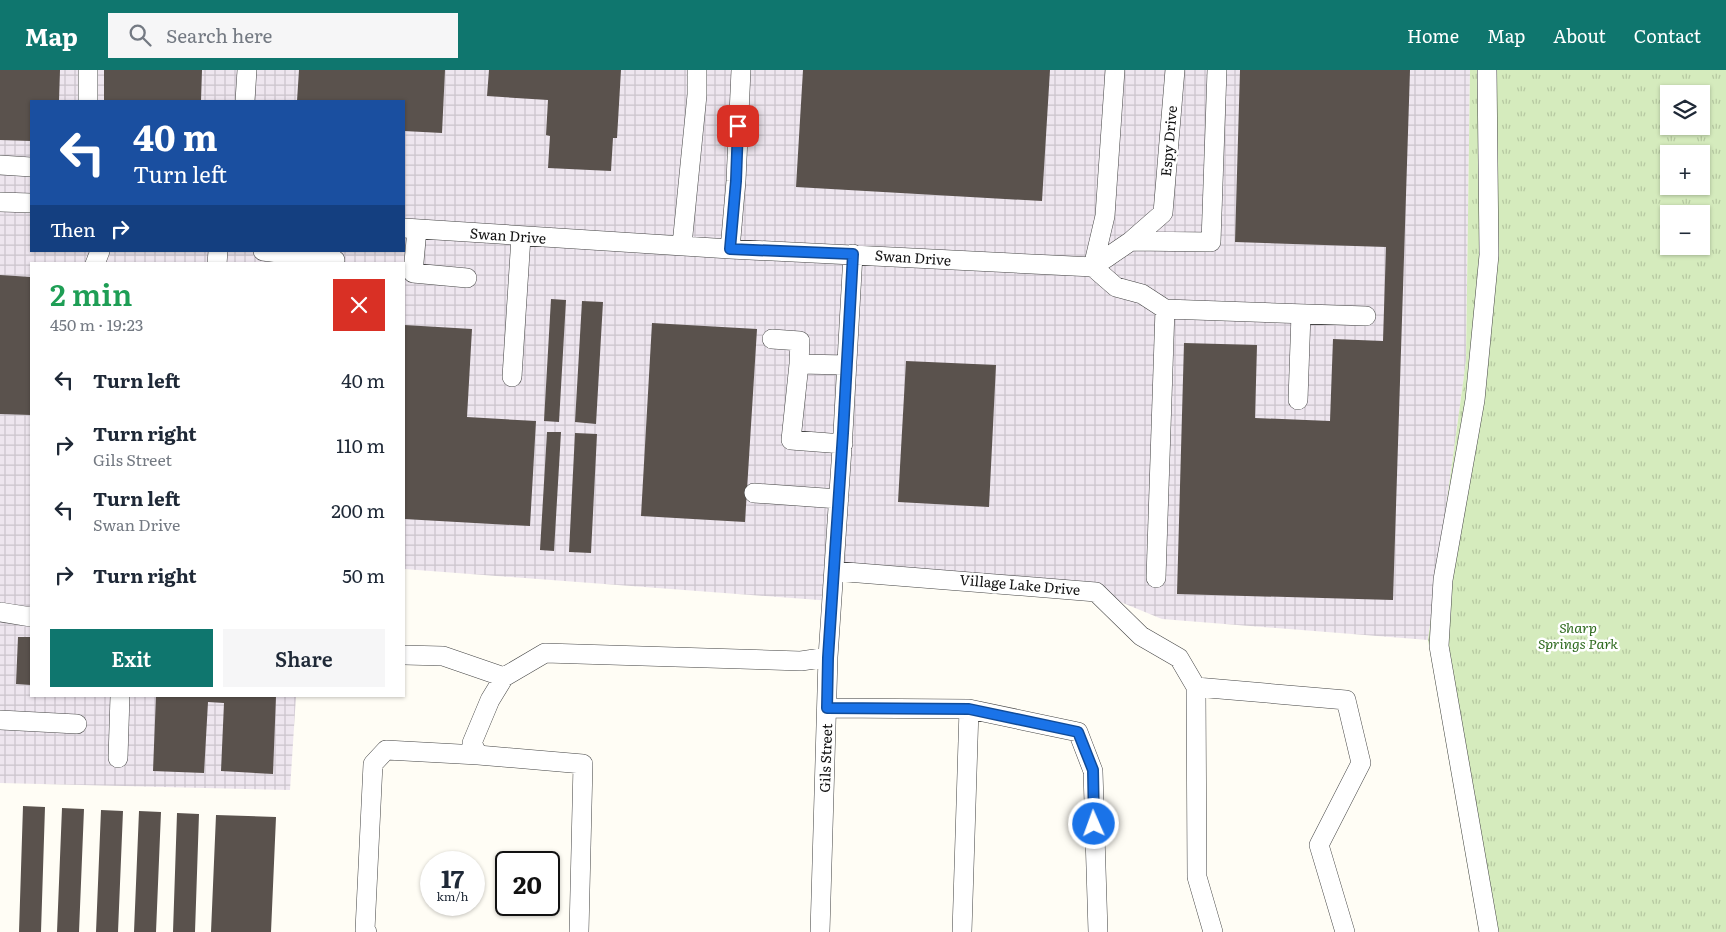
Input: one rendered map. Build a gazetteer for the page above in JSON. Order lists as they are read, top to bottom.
{
  "streets": {
    "street": [
      "Espy Drive",
      "Swan Drive",
      "Village Lake Drive",
      "Gils Street"
    ]
  },
  "crossings": [
    ["Swan Drive", "Gils Street"],
    ["Village Lake Drive", "Gils Street"]
  ],
  "parks": ["Sharp Springs Park"],
  "page": {
    "header": "Map",
    "search": "Search here",
    "nav": [
      "Home",
      "Map",
      "About",
      "Contact"
    ],
    "map_buttons": ["+", "−"],
    "turn": ["40 m", "Turn left"],
    "then": "Then",
    "heading": ["2 min", "450 m · 19:23"],
    "list": [
      {
        "name": "Turn left",
        "value": "40 m"
      },
      {
        "name": "Turn right",
        "note": "Gils Street",
        "value": "110 m"
      },
      {
        "name": "Turn left",
        "note": "Swan Drive",
        "value": "200 m"
      },
      {
        "name": "Turn right",
        "value": "50 m"
      }
    ],
    "buttons": ["Exit", "Share"],
    "speed": "17 km/h",
    "limit": "20"
  }
}
